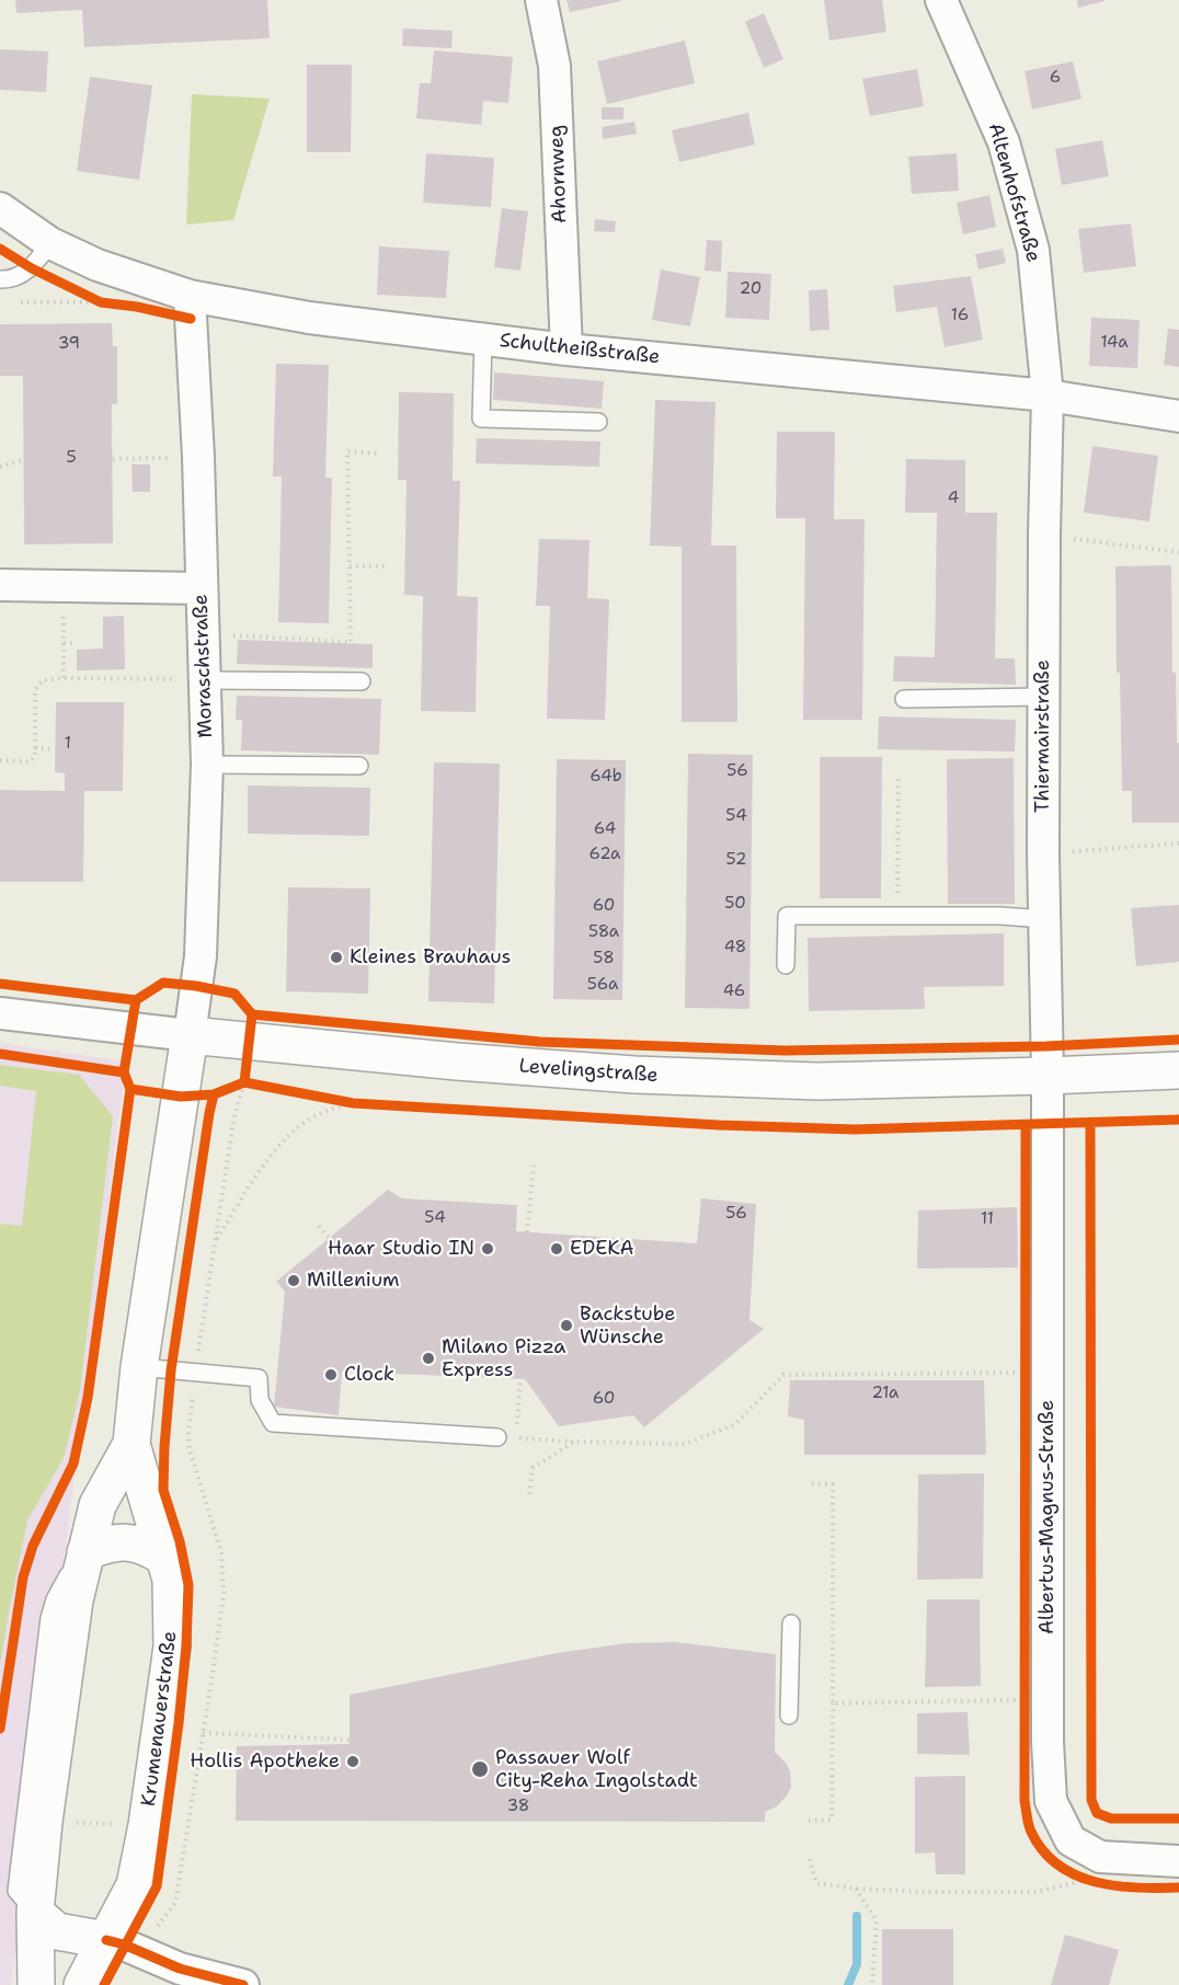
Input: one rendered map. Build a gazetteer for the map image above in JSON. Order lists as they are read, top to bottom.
{
  "streets": {
    "street": [
      "Ahornweg",
      "Altenhofstraße",
      "Schultheißstraße",
      "Moraschstraße",
      "Thiermairstraße",
      "Levelingstraße",
      "Albertus-Magnus-Straße",
      "Krumenauerstraße"
    ]
  },
  "crossings": [
    ["Ahornweg", "Schultheißstraße"],
    ["Altenhofstraße", "Schultheißstraße"],
    ["Altenhofstraße", "Thiermairstraße"],
    ["Schultheißstraße", "Moraschstraße"],
    ["Schultheißstraße", "Thiermairstraße"],
    ["Moraschstraße", "Levelingstraße"],
    ["Moraschstraße", "Krumenauerstraße"],
    ["Thiermairstraße", "Levelingstraße"],
    ["Thiermairstraße", "Albertus-Magnus-Straße"],
    ["Levelingstraße", "Albertus-Magnus-Straße"],
    ["Levelingstraße", "Krumenauerstraße"]
  ],
  "places": [
    "Kleines Brauhaus",
    "Haar Studio IN",
    "EDEKA",
    "Millenium",
    "Backstube Wünsche",
    "Milano Pizza Express",
    "Clock",
    "Hollis Apotheke",
    "Passauer Wolf City-Reha Ingolstadt"
  ],
  "house_numbers": [
    "6",
    "20",
    "16",
    "14a",
    "39",
    "5",
    "4",
    "1",
    "56",
    "64b",
    "54",
    "64",
    "62a",
    "52",
    "50",
    "60",
    "58a",
    "48",
    "58",
    "56a",
    "46",
    "56",
    "54",
    "11",
    "21a",
    "60",
    "38"
  ]
}
